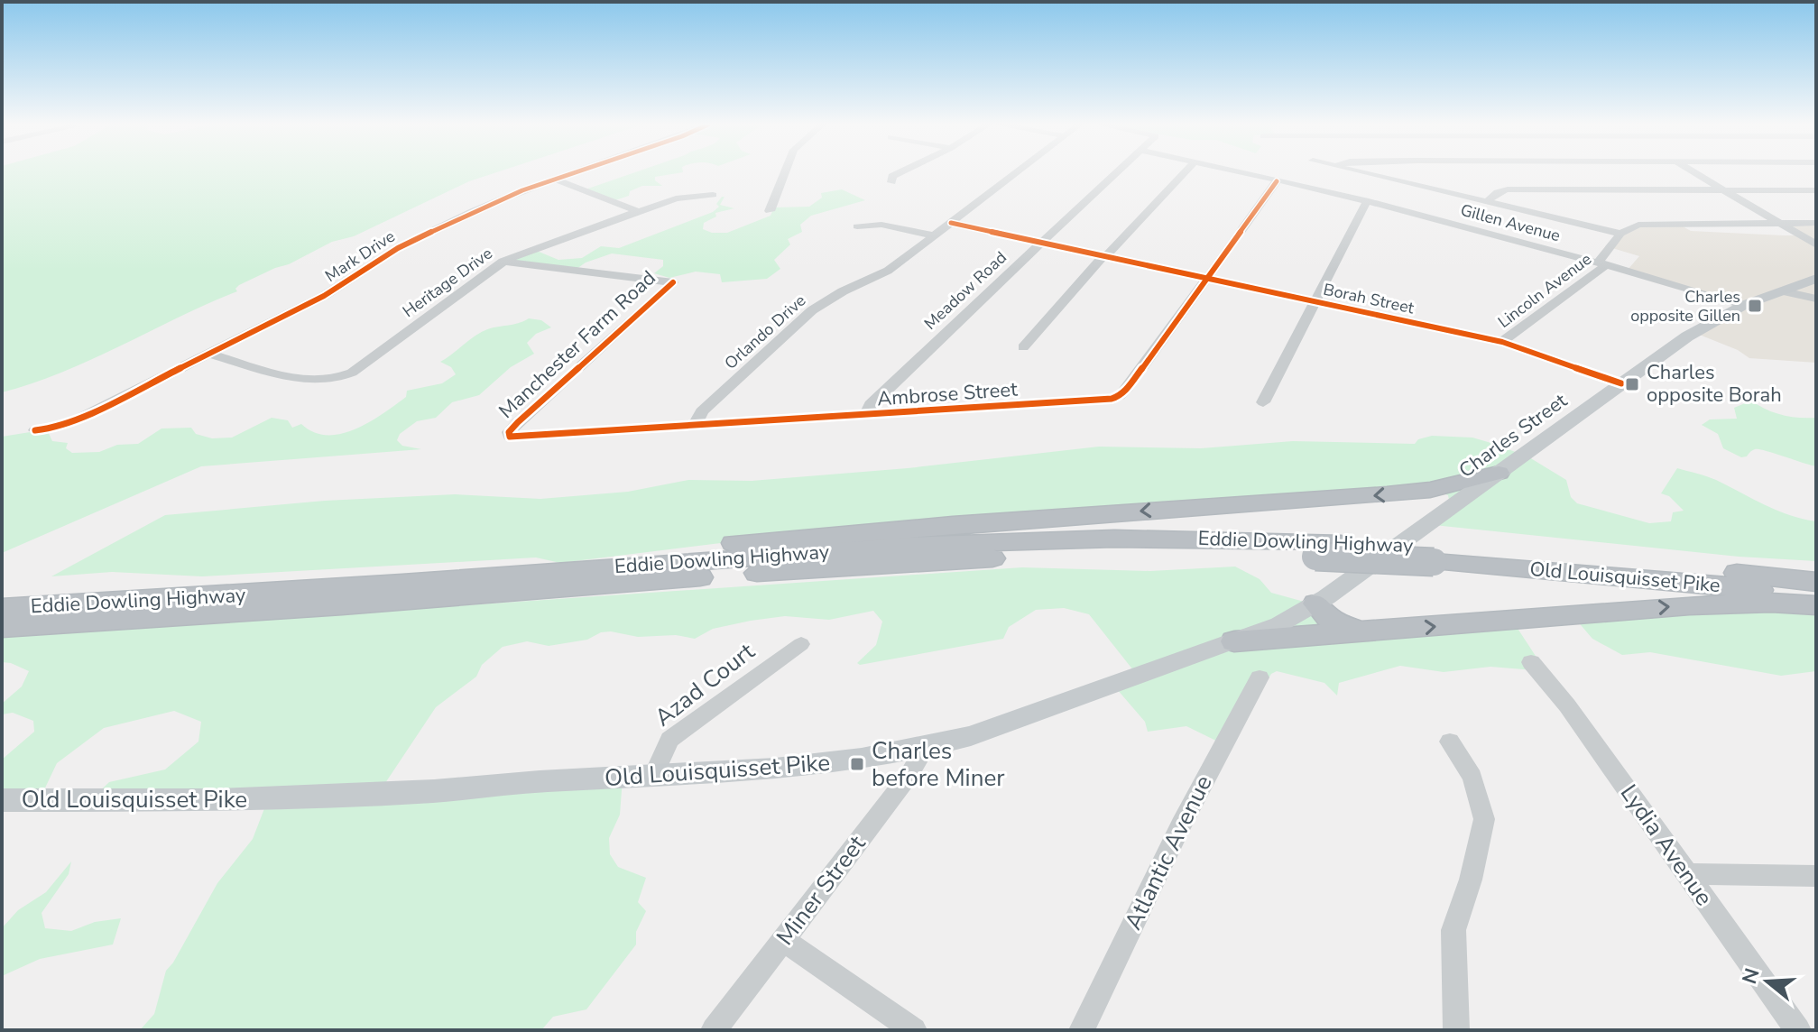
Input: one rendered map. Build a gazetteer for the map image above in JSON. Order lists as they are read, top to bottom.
{
  "streets": {
    "highway": ["Eddie Dowling Highway", "Old Louisquisset Pike"],
    "main road": ["Charles Street"],
    "street": [
      "Gillen Avenue",
      "Mark Drive",
      "Heritage Drive",
      "Meadow Road",
      "Lincoln Avenue",
      "Borah Street",
      "Orlando Drive",
      "Manchester Farm Road",
      "Ambrose Street",
      "Azad Court",
      "Lydia Avenue",
      "Atlantic Avenue",
      "Miner Street"
    ]
  },
  "crossings": [
    ["Gillen Avenue", "Lincoln Avenue"],
    ["Gillen Avenue", "Ambrose Street"],
    ["Gillen Avenue", "Charles Street"],
    ["Mark Drive", "Heritage Drive"],
    ["Heritage Drive", "Manchester Farm Road"],
    ["Meadow Road", "Borah Street"],
    ["Meadow Road", "Ambrose Street"],
    ["Lincoln Avenue", "Borah Street"],
    ["Borah Street", "Orlando Drive"],
    ["Borah Street", "Ambrose Street"],
    ["Borah Street", "Charles Street"],
    ["Orlando Drive", "Ambrose Street"],
    ["Manchester Farm Road", "Ambrose Street"],
    ["Charles Street", "Old Louisquisset Pike"],
    ["Eddie Dowling Highway", "Old Louisquisset Pike"],
    ["Old Louisquisset Pike", "Azad Court"],
    ["Old Louisquisset Pike", "Miner Street"]
  ],
  "places": {
    "transit": ["Charles opposite Gillen", "Charles opposite Borah", "Charles before Miner"]
  },
  "north": "left"
}
